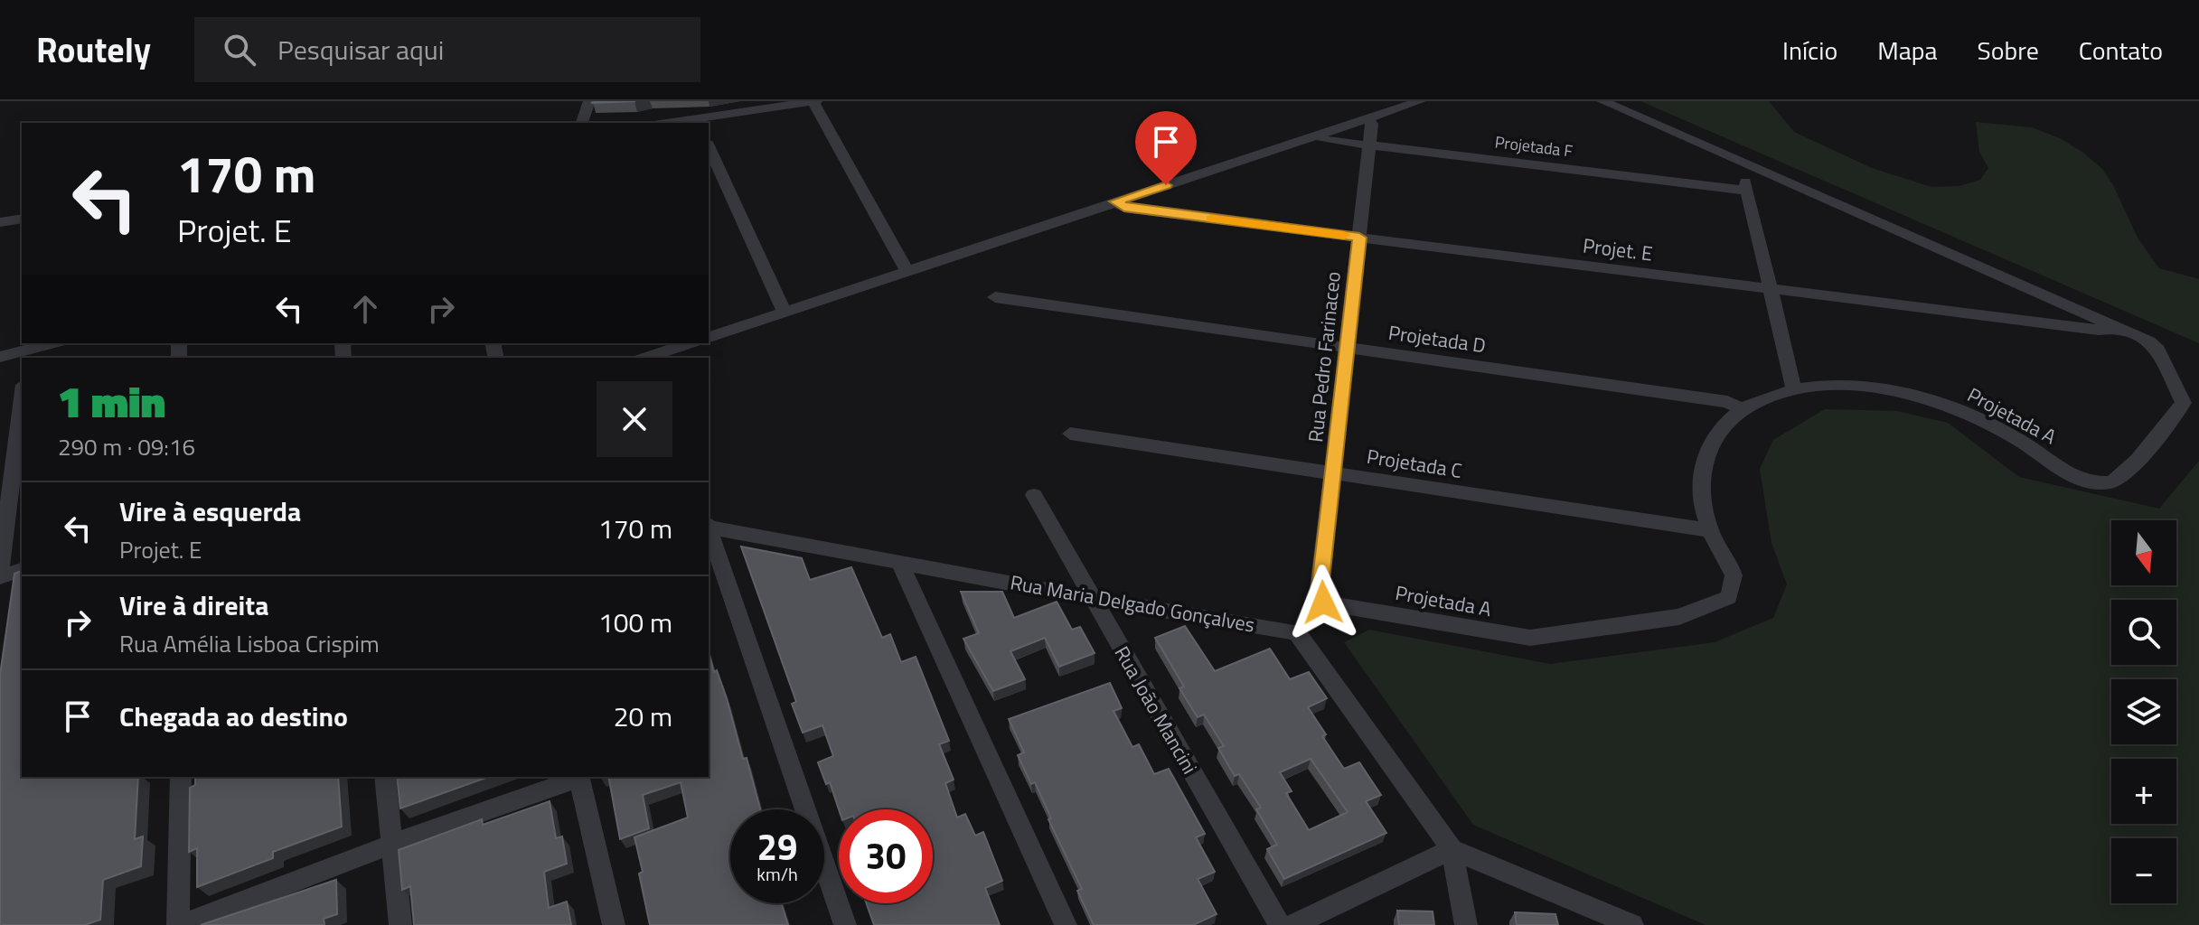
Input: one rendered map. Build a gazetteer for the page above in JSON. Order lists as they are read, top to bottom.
{
  "streets": {
    "street": [
      "Projetada F",
      "Projet. E",
      "Projetada D",
      "Rua Pedro Farinaceo",
      "Projetada A",
      "Projetada C",
      "Rua Maria Delgado Gonçalves",
      "Rua João Mancini"
    ]
  },
  "crossings": [
    ["Projetada F", "Rua Pedro Farinaceo"],
    ["Projet. E", "Rua Pedro Farinaceo"],
    ["Projet. E", "Projetada A"],
    ["Projetada D", "Rua Pedro Farinaceo"],
    ["Projetada D", "Projetada A"],
    ["Rua Pedro Farinaceo", "Projetada A"],
    ["Rua Pedro Farinaceo", "Projetada C"],
    ["Projetada A", "Projetada C"],
    ["Rua Maria Delgado Gonçalves", "Rua João Mancini"]
  ],
  "north": "bottom",
  "page": {
    "header": "Routely",
    "search": "Pesquisar aqui",
    "nav": [
      "Início",
      "Mapa",
      "Sobre",
      "Contato"
    ],
    "turn": ["170 m", "Projet. E"],
    "heading": ["1 min", "290 m · 09:16"],
    "list": [
      {
        "name": "Vire à esquerda",
        "note": "Projet. E",
        "value": "170 m"
      },
      {
        "name": "Vire à direita",
        "note": "Rua Amélia Lisboa Crispim",
        "value": "100 m"
      },
      {
        "name": "Chegada ao destino",
        "value": "20 m"
      }
    ],
    "map_buttons": ["+", "−"],
    "speed": "29 km/h",
    "limit": "30"
  }
}
